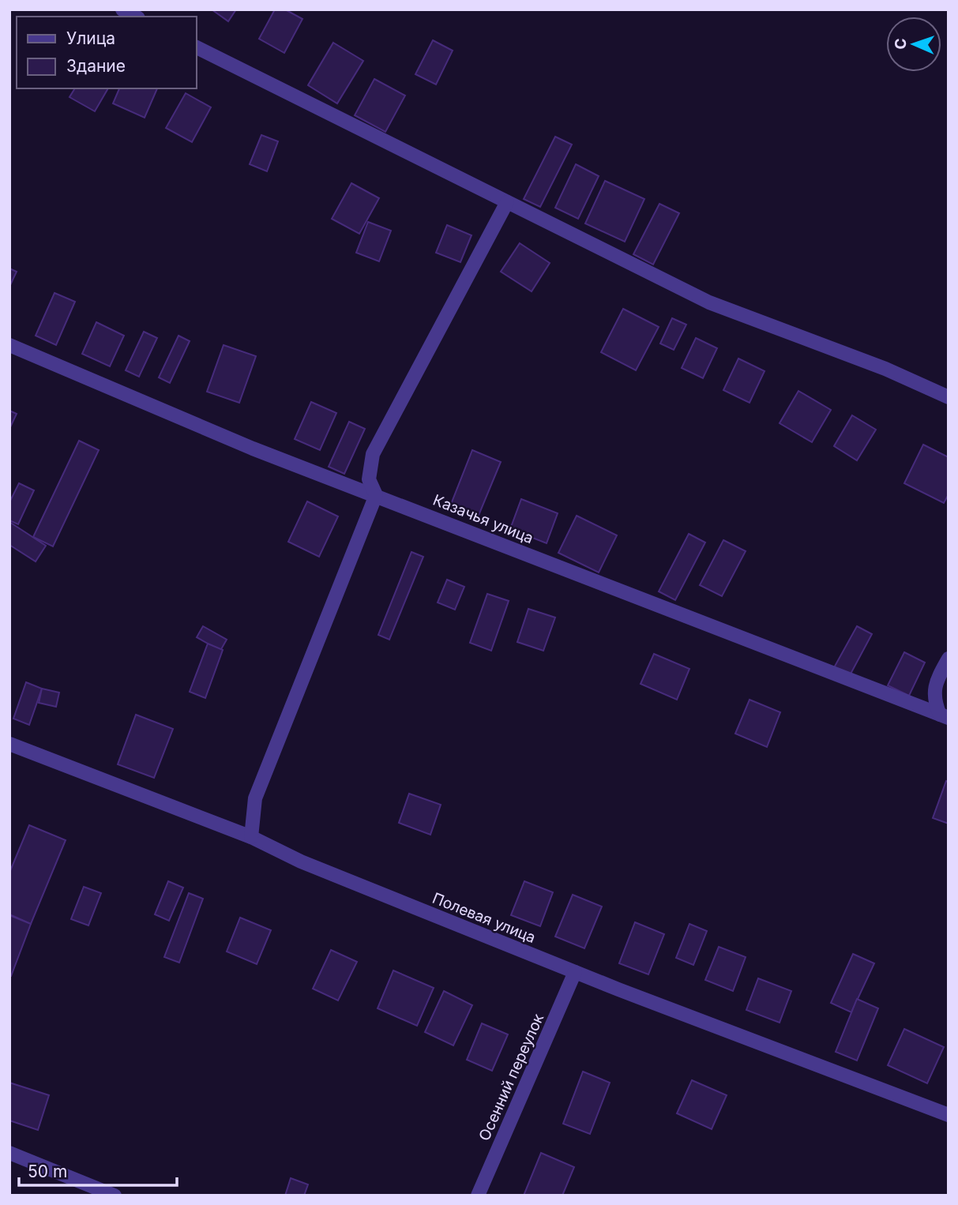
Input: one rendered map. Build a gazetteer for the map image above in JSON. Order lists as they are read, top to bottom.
{
  "streets": {
    "street": ["Казачья улица", "Полевая улица", "Осенний переулок"]
  },
  "crossings": [
    ["Полевая улица", "Осенний переулок"]
  ],
  "legend": ["Улица", "Здание"],
  "scale_bar": "50 m",
  "north": "left"
}
